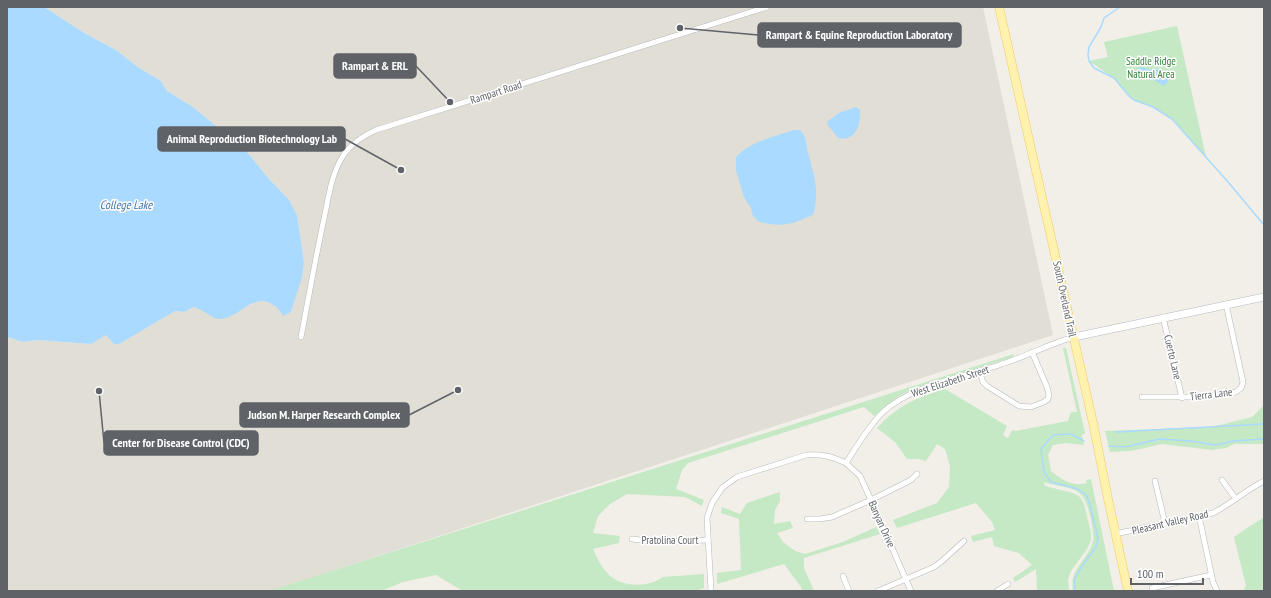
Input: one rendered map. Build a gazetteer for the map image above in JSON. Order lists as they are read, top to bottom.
{
  "streets": {
    "main road": ["South Overland Trail", "West Elizabeth Street"],
    "street": [
      "Rampart Road",
      "Cuerto Lane",
      "Tierra Lane",
      "Pleasant Valley Road",
      "Banyan Drive",
      "Pratolina Court"
    ]
  },
  "crossings": [
    ["South Overland Trail", "West Elizabeth Street"],
    ["South Overland Trail", "Pleasant Valley Road"],
    ["Cuerto Lane", "West Elizabeth Street"],
    ["Cuerto Lane", "Tierra Lane"],
    ["West Elizabeth Street", "Tierra Lane"],
    ["West Elizabeth Street", "Banyan Drive"]
  ],
  "water": ["College Lake"],
  "parks": ["Saddle Ridge Natural Area"],
  "places": [
    "Rampart & Equine Reproduction Laboratory",
    "Rampart & ERL",
    "Animal Reproduction Biotechnology Lab",
    "Judson M. Harper Research Complex",
    "Center for Disease Control (CDC)"
  ],
  "scale_bar": "100 m"
}
